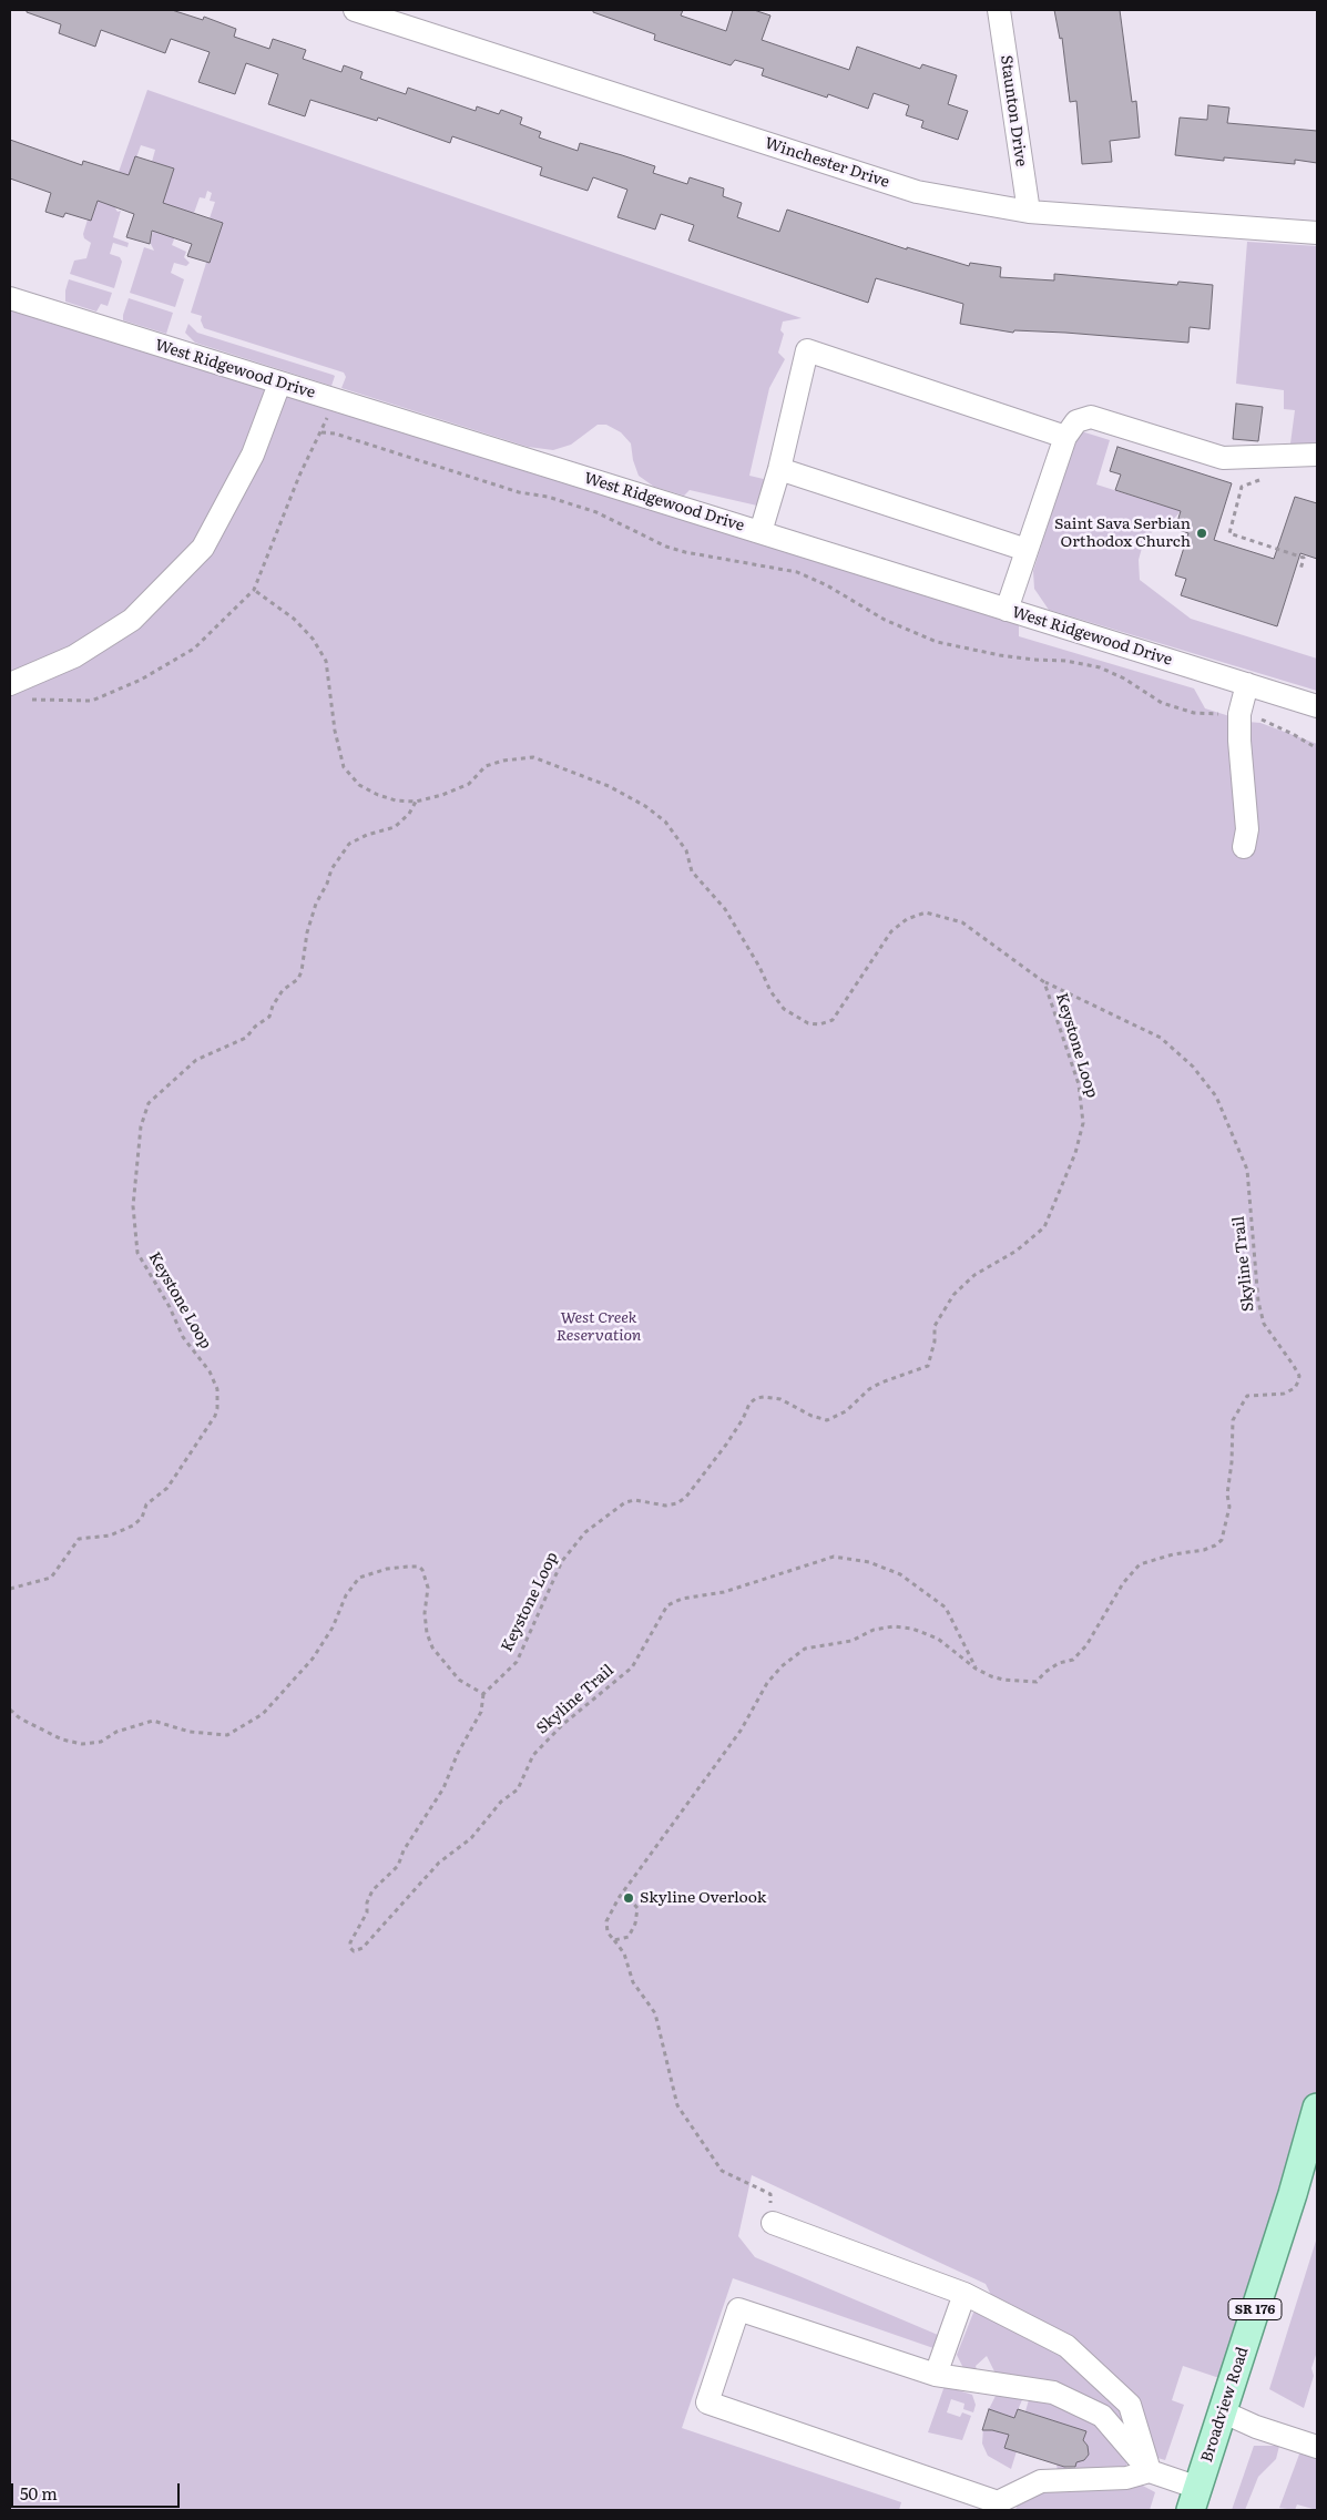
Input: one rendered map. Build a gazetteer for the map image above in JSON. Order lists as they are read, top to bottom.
{
  "streets": {
    "main road": ["SR 176", "Broadview Road"],
    "street": ["Staunton Drive", "Winchester Drive", "West Ridgewood Drive"],
    "path": ["Keystone Loop", "Skyline Trail"]
  },
  "crossings": [
    ["Staunton Drive", "Winchester Drive"],
    ["Keystone Loop", "Skyline Trail"]
  ],
  "parks": ["West Creek Reservation"],
  "places": ["Saint Sava Serbian Orthodox Church", "Skyline Overlook"],
  "scale_bar": "50 m"
}
